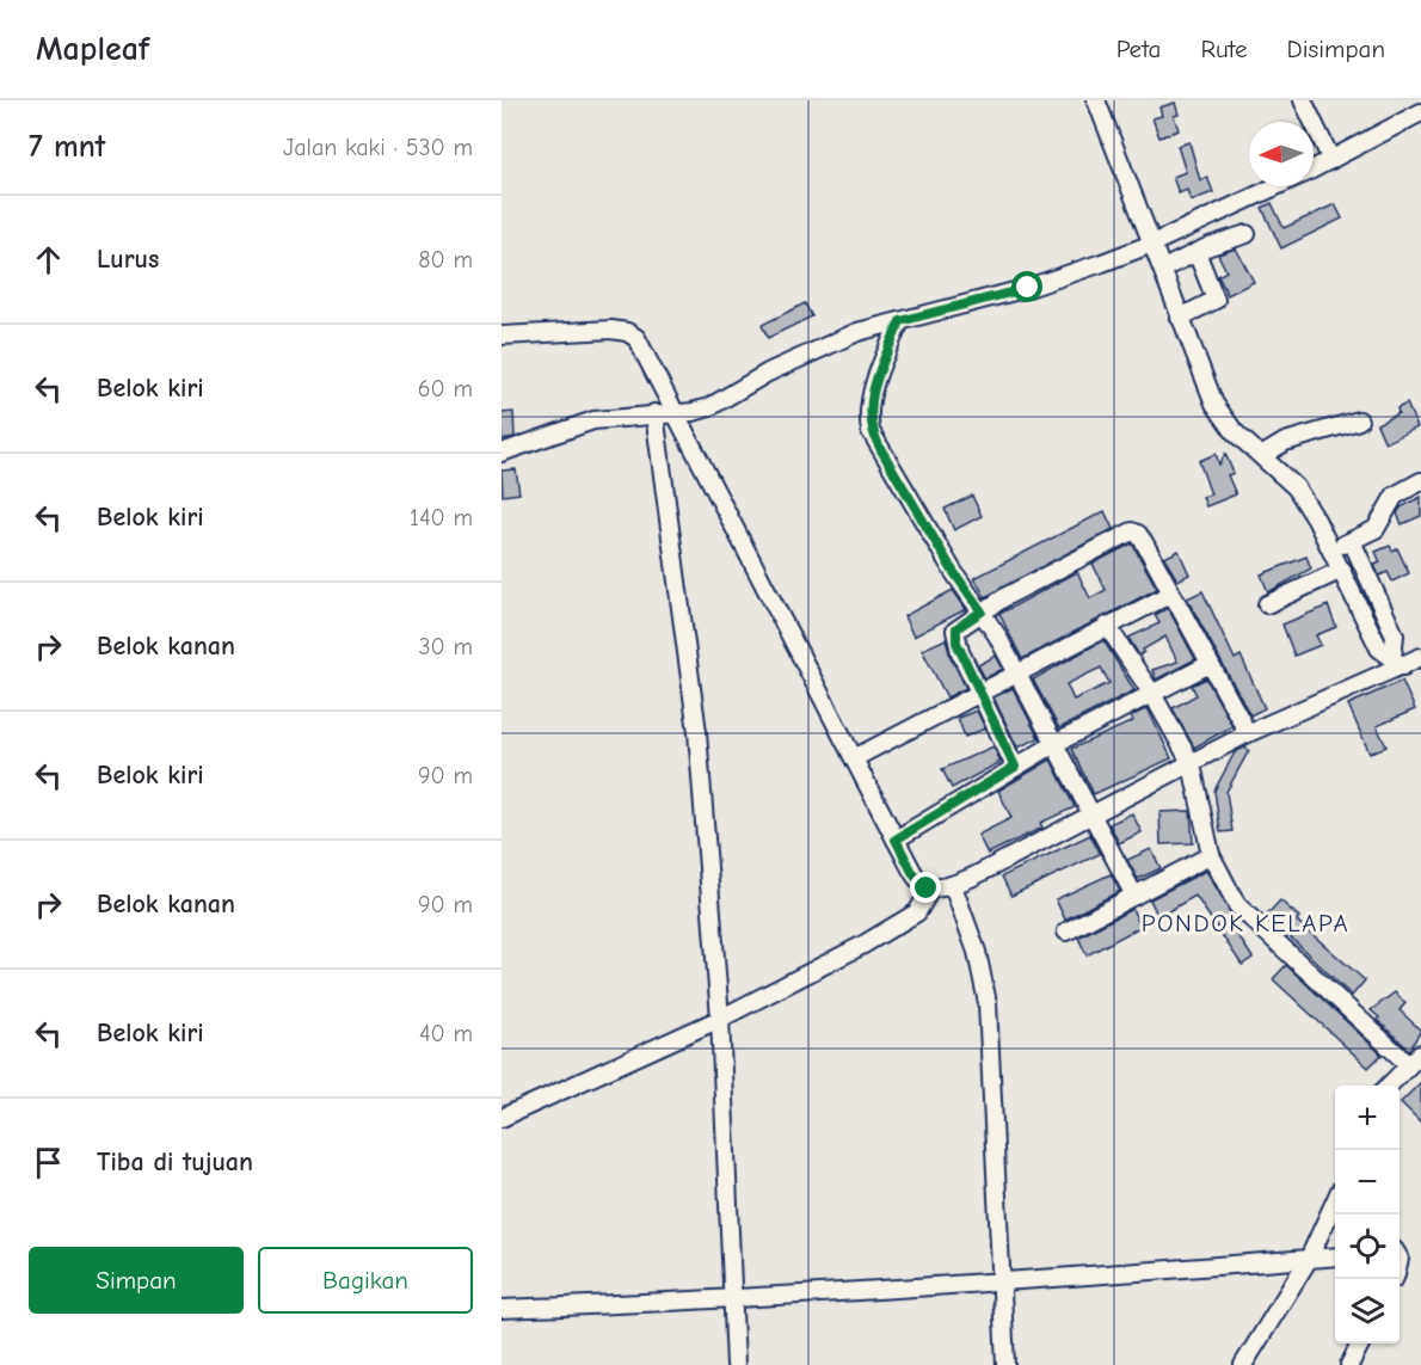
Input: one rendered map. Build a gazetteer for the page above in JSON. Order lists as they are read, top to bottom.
{
  "districts": ["PONDOK KELAPA"],
  "north": "left",
  "page": {
    "header": "Mapleaf",
    "nav": ["Peta", "Rute", "Disimpan"],
    "heading": ["7 mnt", "Jalan kaki · 530 m"],
    "list": [
      ["Lurus", "80 m"],
      ["Belok kiri", "60 m"],
      ["Belok kiri", "140 m"],
      ["Belok kanan", "30 m"],
      ["Belok kiri", "90 m"],
      ["Belok kanan", "90 m"],
      ["Belok kiri", "40 m"],
      "Tiba di tujuan"
    ],
    "map_buttons": ["+", "−"],
    "buttons": ["Simpan", "Bagikan"]
  }
}
